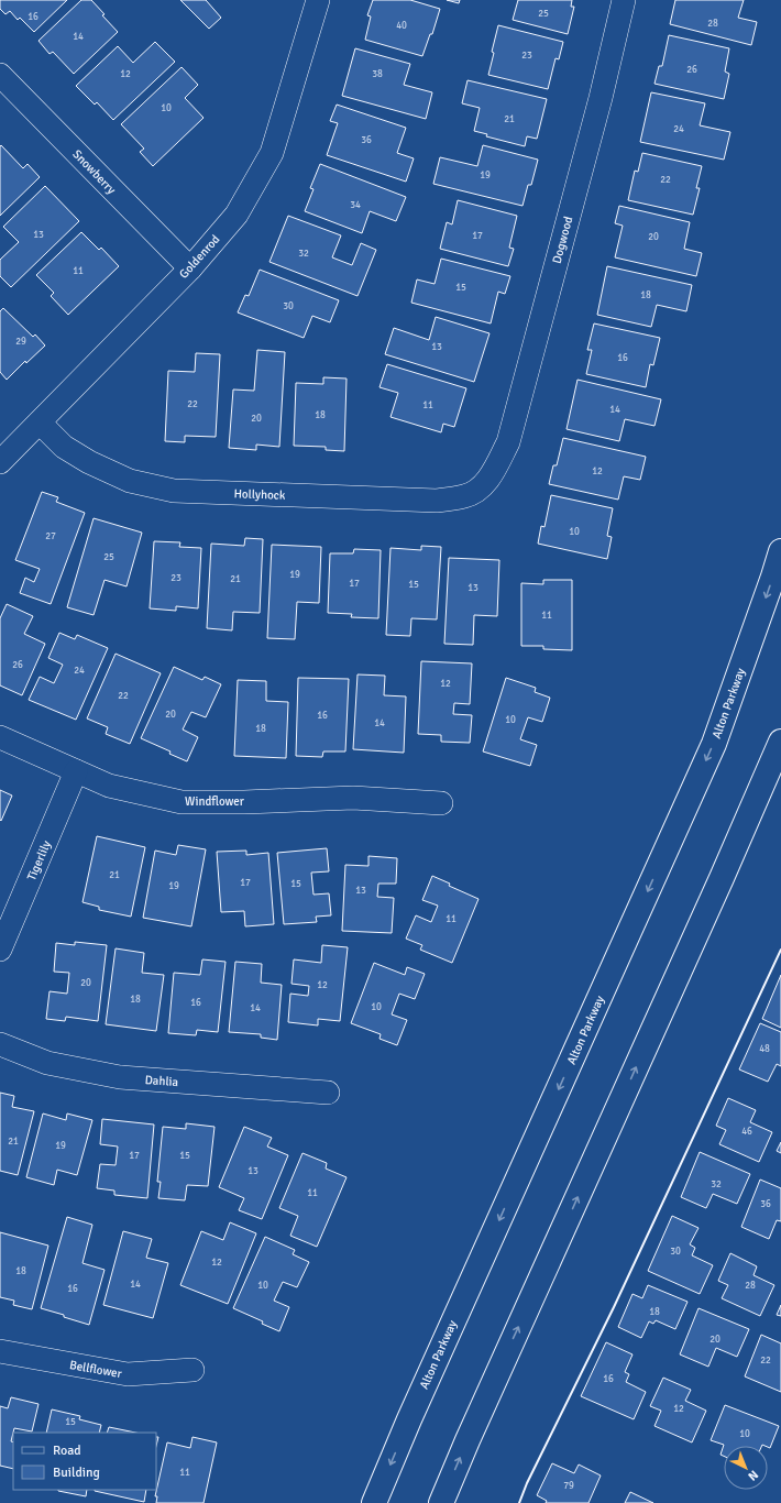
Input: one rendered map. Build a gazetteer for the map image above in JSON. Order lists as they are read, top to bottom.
{
  "streets": {
    "main road": ["Alton Parkway"],
    "street": [
      "Snowberry",
      "Dogwood",
      "Goldenrod",
      "Hollyhock",
      "Windflower",
      "Tigerlily",
      "Dahlia",
      "Bellflower"
    ]
  },
  "crossings": [
    ["Snowberry", "Goldenrod"],
    ["Dogwood", "Hollyhock"],
    ["Goldenrod", "Hollyhock"],
    ["Windflower", "Tigerlily"]
  ],
  "house_numbers": [
    "25",
    "16",
    "28",
    "40",
    "14",
    "23",
    "26",
    "12",
    "38",
    "10",
    "21",
    "24",
    "36",
    "19",
    "22",
    "34",
    "13",
    "17",
    "20",
    "32",
    "11",
    "15",
    "18",
    "30",
    "29",
    "13",
    "16",
    "22",
    "11",
    "14",
    "18",
    "20",
    "12",
    "10",
    "27",
    "25",
    "19",
    "23",
    "21",
    "17",
    "15",
    "13",
    "11",
    "26",
    "24",
    "12",
    "22",
    "20",
    "16",
    "10",
    "14",
    "18",
    "21",
    "17",
    "15",
    "19",
    "13",
    "11",
    "20",
    "12",
    "18",
    "16",
    "10",
    "14",
    "48",
    "46",
    "21",
    "19",
    "17",
    "15",
    "13",
    "32",
    "11",
    "36",
    "30",
    "12",
    "18",
    "14",
    "10",
    "28",
    "16",
    "18",
    "20",
    "22",
    "16",
    "12",
    "15",
    "10",
    "11",
    "79"
  ],
  "legend": ["Road", "Building"],
  "north": "bottom right"
}
